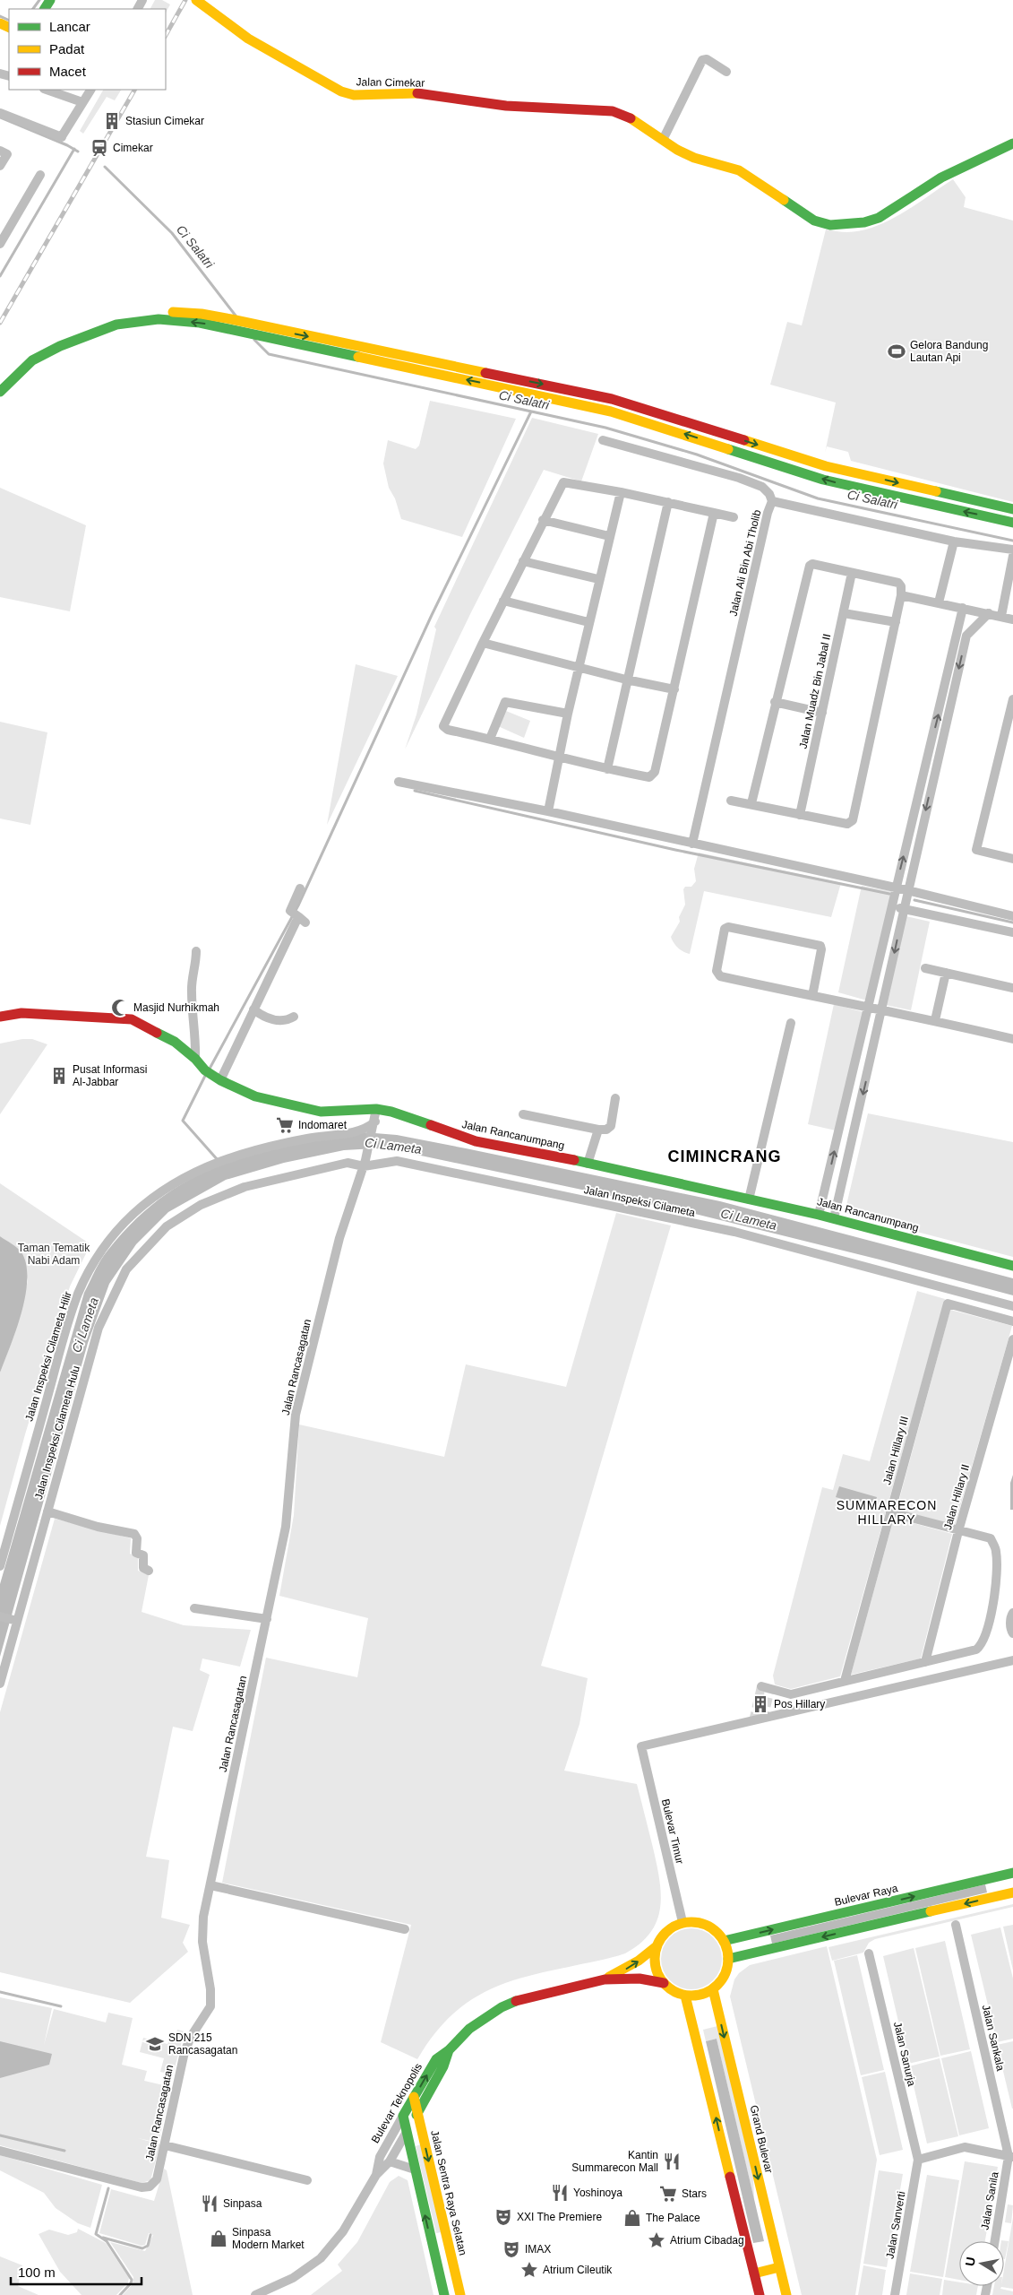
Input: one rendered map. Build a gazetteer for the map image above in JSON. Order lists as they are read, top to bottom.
{
  "streets": {
    "street": [
      "Jalan Cimekar",
      "Jalan Ali Bin Abi Tholib",
      "Jalan Muadz Bin Jabal II",
      "Jalan Rancanumpang",
      "Jalan Inspeksi Cilameta",
      "Jalan Inspeksi Cilameta Hilir",
      "Jalan Rancasagatan",
      "Jalan Inspeksi Cilameta Hulu",
      "Jalan Hillary III",
      "Jalan Hillary II",
      "Bulevar Timur",
      "Bulevar Raya",
      "Jalan Sankala",
      "Jalan Sanurja",
      "Bulevar Teknopolis",
      "Grand Bulevar",
      "Jalan Sentra Raya Selatan",
      "Jalan Sanila",
      "Jalan Sanverti"
    ]
  },
  "crossings": [
    ["Jalan Rancanumpang", "Jalan Rancasagatan"],
    ["Jalan Inspeksi Cilameta", "Jalan Rancasagatan"],
    ["Jalan Inspeksi Cilameta", "Jalan Inspeksi Cilameta Hulu"],
    ["Jalan Inspeksi Cilameta Hilir", "Jalan Rancasagatan"],
    ["Jalan Rancasagatan", "Jalan Inspeksi Cilameta Hulu"],
    ["Bulevar Timur", "Bulevar Raya"],
    ["Bulevar Timur", "Bulevar Teknopolis"],
    ["Bulevar Timur", "Grand Bulevar"],
    ["Bulevar Raya", "Bulevar Teknopolis"],
    ["Bulevar Raya", "Grand Bulevar"],
    ["Jalan Sankala", "Jalan Sanila"],
    ["Jalan Sanurja", "Jalan Sanverti"],
    ["Bulevar Teknopolis", "Grand Bulevar"],
    ["Bulevar Teknopolis", "Jalan Sentra Raya Selatan"]
  ],
  "districts": ["CIMINCRANG", "SUMMARECON HILLARY"],
  "water": ["Ci Salatri", "Ci Lameta"],
  "parks": ["Taman Tematik Nabi Adam"],
  "places": {
    "building": ["Stasiun Cimekar", "Pusat Informasi Al-Jabbar", "Pos Hillary"],
    "station": ["Cimekar"],
    "sports": ["Gelora Bandung Lautan Api"],
    "mosque": ["Masjid Nurhikmah"],
    "supermarket": ["Indomaret", "Stars"],
    "school or university": ["SDN 215 Rancasagatan"],
    "restaurant": ["Kantin Summarecon Mall", "Yoshinoya", "Sinpasa"],
    "theatre": ["XXI The Premiere", "IMAX"],
    "shop": ["The Palace", "Sinpasa Modern Market"],
    "place": ["Atrium Cibadag", "Atrium Cileutik"]
  },
  "legend": ["Lancar", "Padat", "Macet"],
  "scale_bar": "100 m",
  "north": "left"
}
